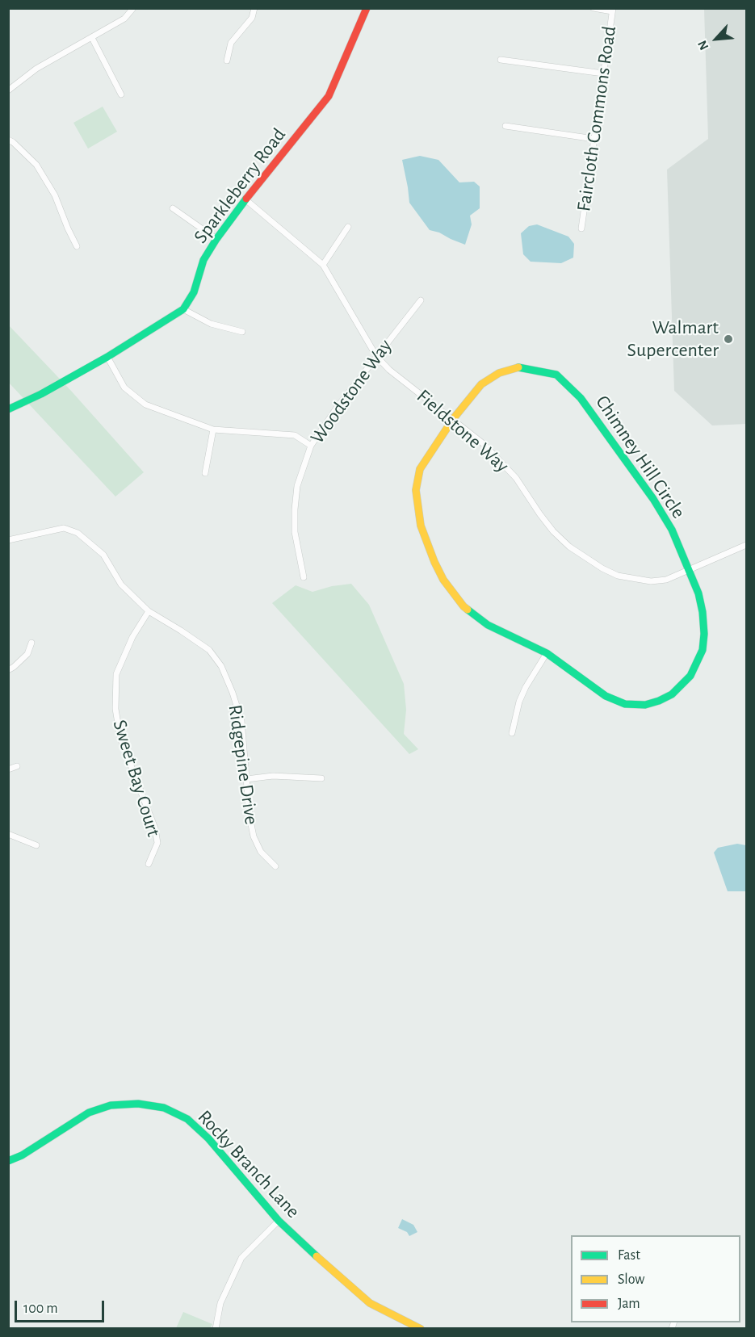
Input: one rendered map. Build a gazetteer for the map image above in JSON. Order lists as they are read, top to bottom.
{
  "streets": {
    "street": [
      "Faircloth Commons Road",
      "Sparkleberry Road",
      "Woodstone Way",
      "Fieldstone Way",
      "Chimney Hill Circle",
      "Ridgepine Drive",
      "Sweet Bay Court",
      "Rocky Branch Lane"
    ]
  },
  "crossings": [
    ["Sparkleberry Road", "Fieldstone Way"],
    ["Woodstone Way", "Fieldstone Way"],
    ["Fieldstone Way", "Chimney Hill Circle"],
    ["Ridgepine Drive", "Sweet Bay Court"]
  ],
  "places": ["Walmart Supercenter"],
  "legend": ["Fast", "Slow", "Jam"],
  "scale_bar": "100 m",
  "north": "bottom left"
}
